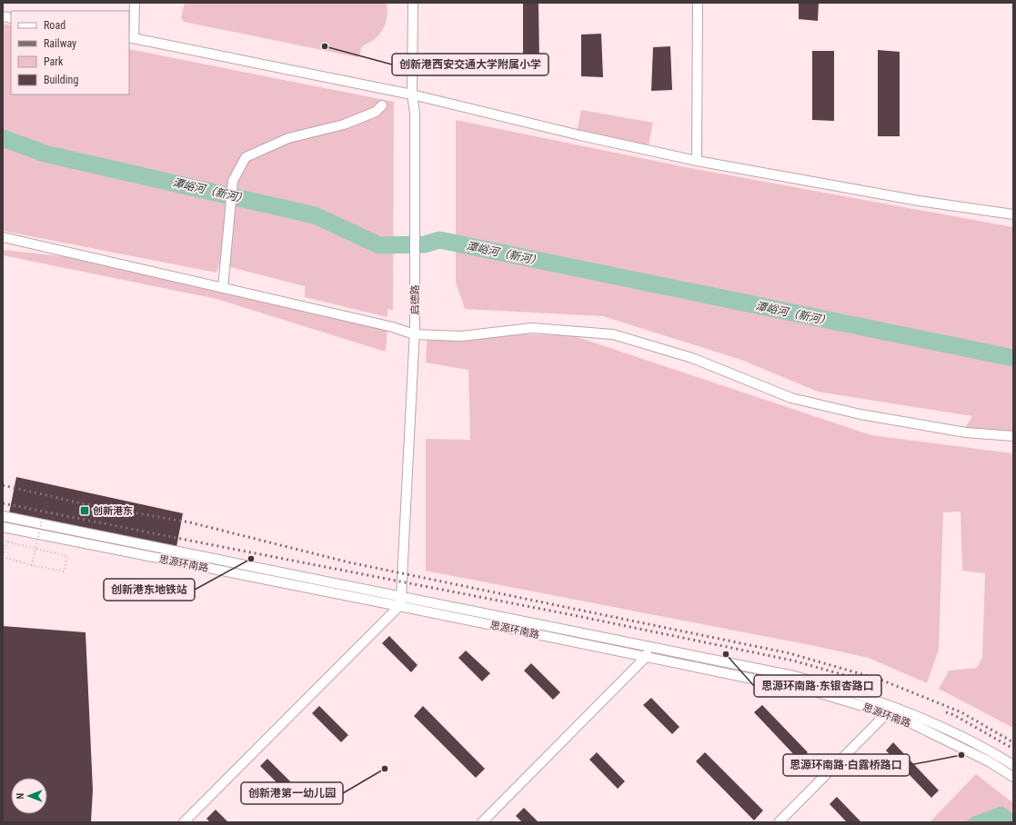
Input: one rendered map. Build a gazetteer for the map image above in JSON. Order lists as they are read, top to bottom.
{
  "streets": {
    "street": ["启德路", "思源环南路"]
  },
  "crossings": [
    ["启德路", "思源环南路"]
  ],
  "water": ["潭峪河（新河）"],
  "places": {
    "other": [
      "创新港西安交通大学附属小学",
      "创新港东地铁站",
      "思源环南路·东银杏路口",
      "思源环南路·白露桥路口",
      "创新港第一幼儿园"
    ],
    "transit": ["创新港东"]
  },
  "legend": [
    "Road",
    "Railway",
    "Park",
    "Building"
  ],
  "north": "left"
}
